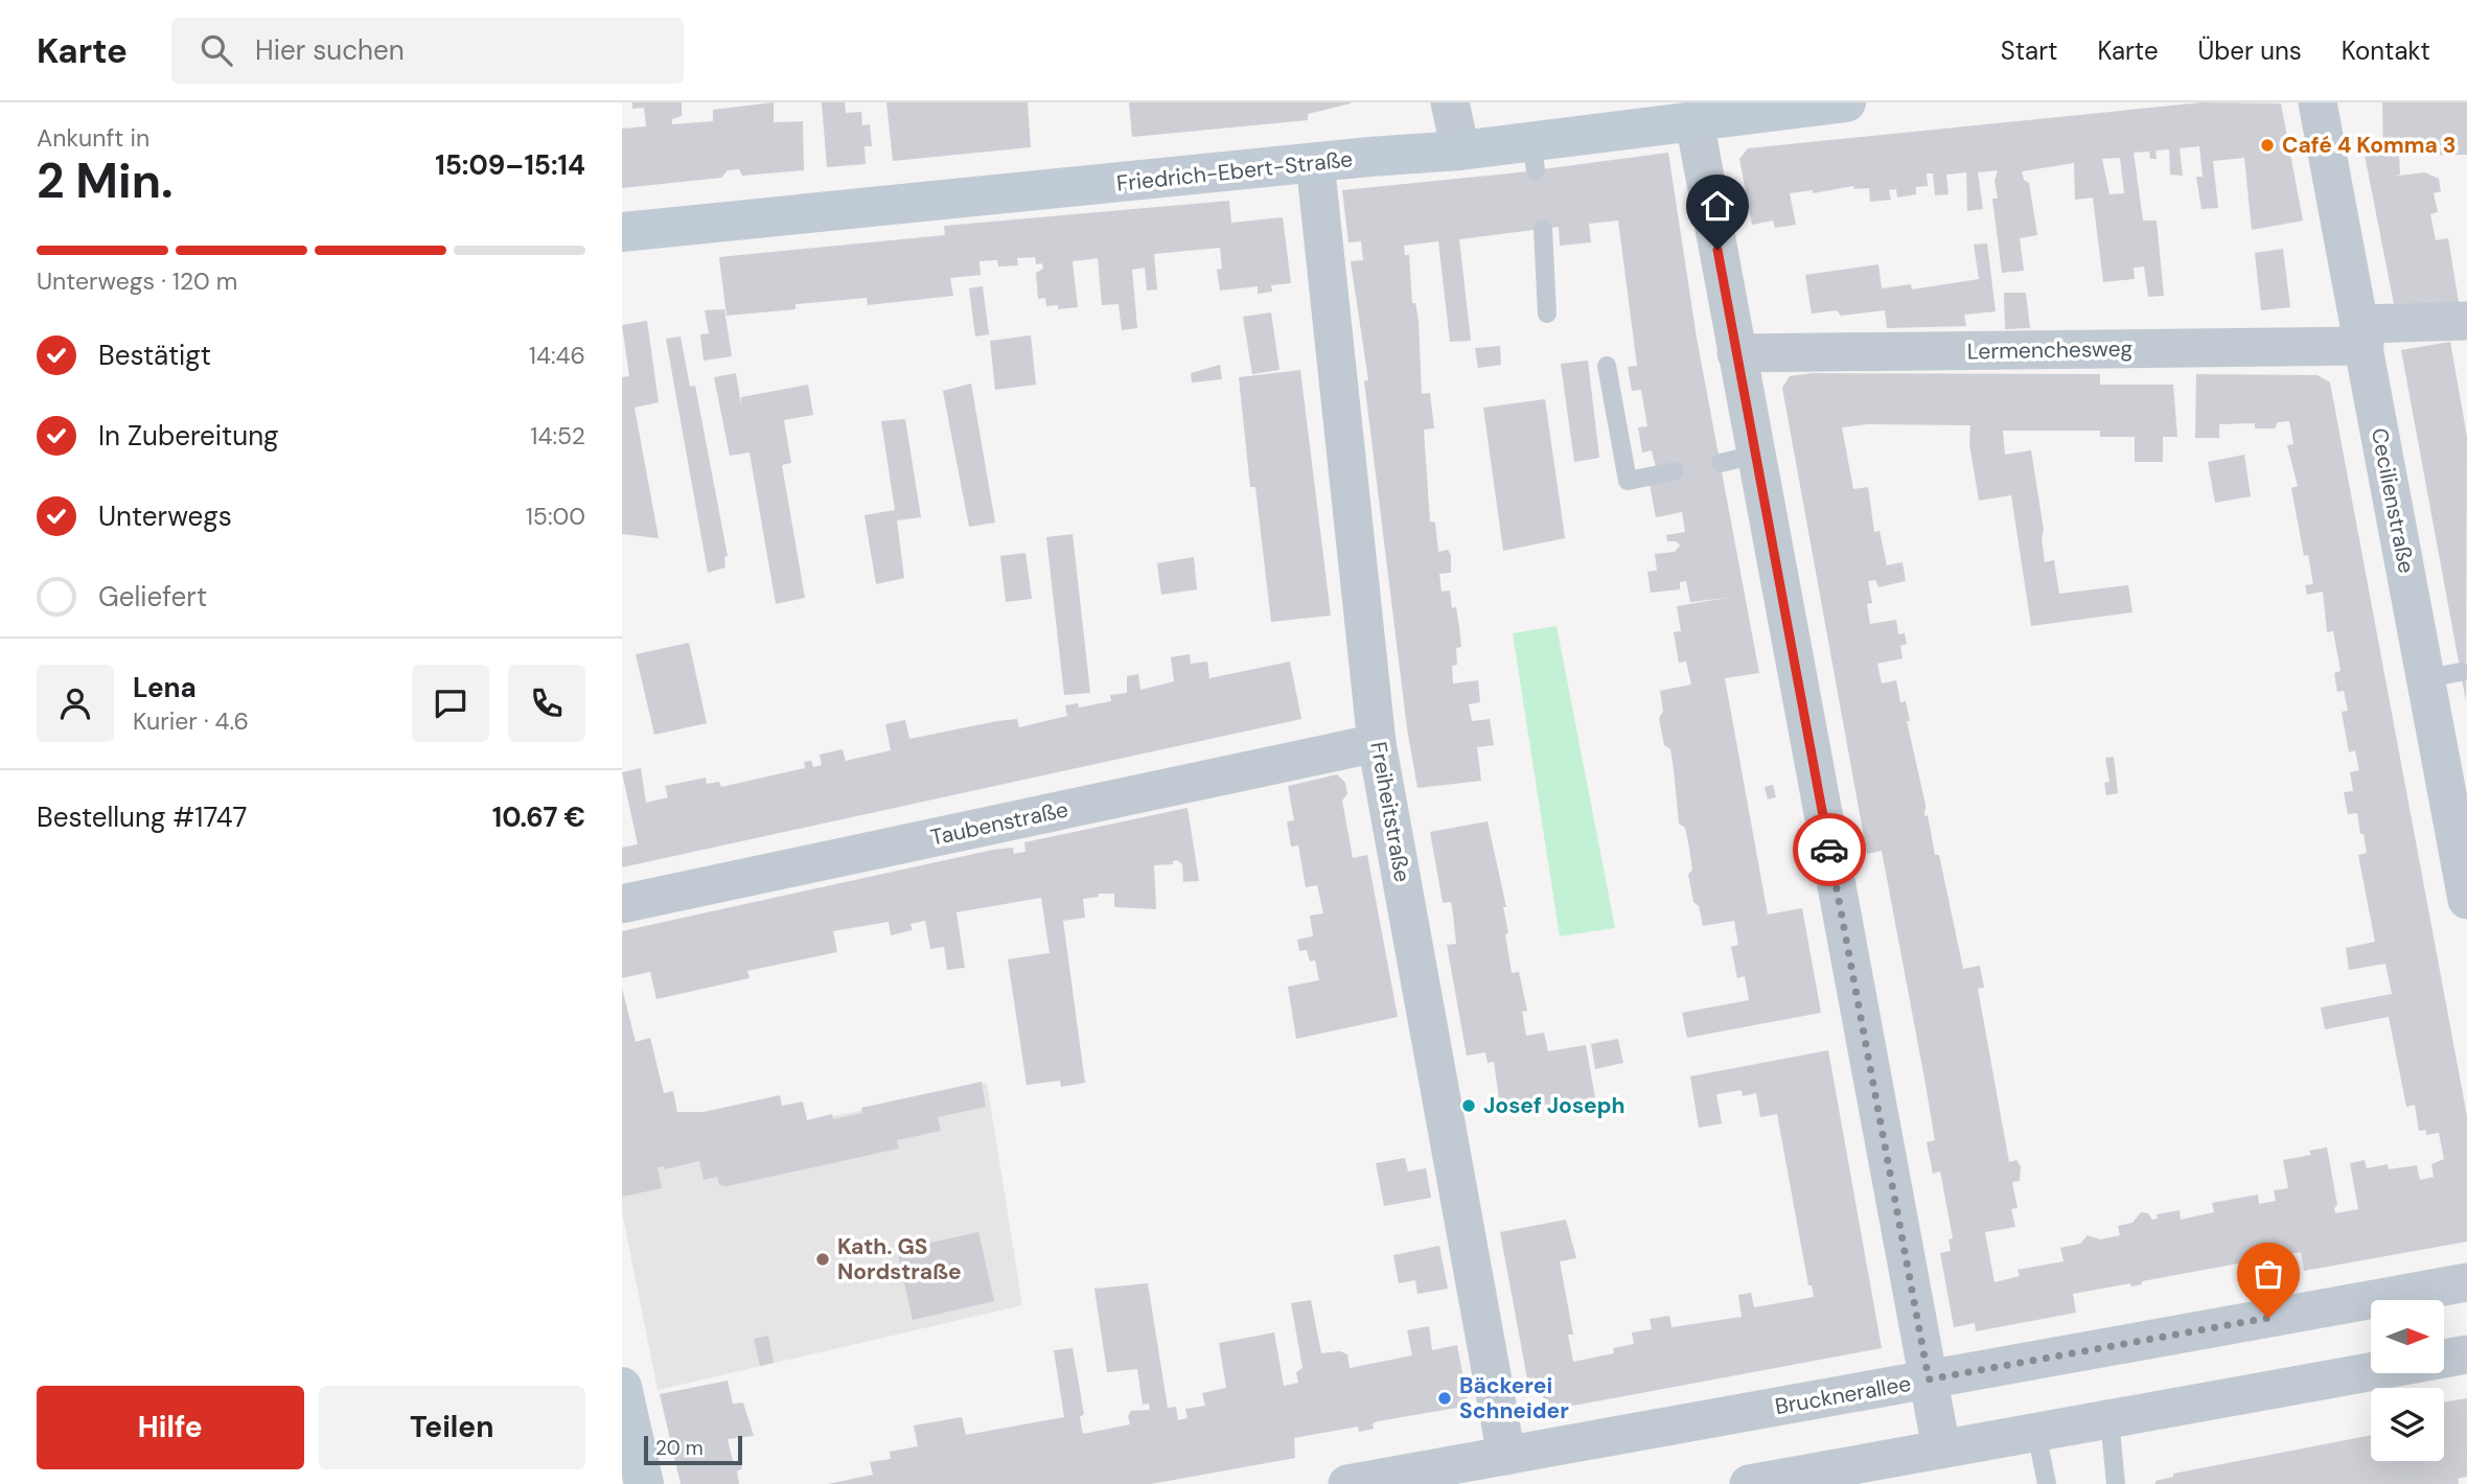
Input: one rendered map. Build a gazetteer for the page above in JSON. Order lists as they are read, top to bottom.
{
  "streets": {
    "main road": ["Friedrich-Ebert-Straße"],
    "street": [
      "Lermenchesweg",
      "Cecilienstraße",
      "Freiheitstraße",
      "Taubenstraße",
      "Brucknerallee"
    ]
  },
  "crossings": [
    ["Friedrich-Ebert-Straße", "Freiheitstraße"],
    ["Lermenchesweg", "Cecilienstraße"],
    ["Freiheitstraße", "Taubenstraße"],
    ["Freiheitstraße", "Brucknerallee"]
  ],
  "places": [
    "Café 4 Komma 3",
    "Josef Joseph",
    "Kath. GS Nordstraße",
    "Bäckerei Schneider"
  ],
  "scale_bar": "20 m",
  "north": "right",
  "page": {
    "header": "Karte",
    "search": "Hier suchen",
    "nav": [
      "Start",
      "Karte",
      "Über uns",
      "Kontakt"
    ],
    "heading": ["2 Min.", "Ankunft in", "15:09–15:14"],
    "panel": [
      "Lena",
      "Kurier · 4.6",
      "Bestellung #1747",
      "10.67 €"
    ],
    "bar": "Unterwegs · 120 m",
    "list": [
      ["Bestätigt", "14:46"],
      ["In Zubereitung", "14:52"],
      ["Unterwegs", "15:00"],
      "Geliefert"
    ],
    "buttons": ["Hilfe", "Teilen"],
    "scale": "20 m"
  }
}
